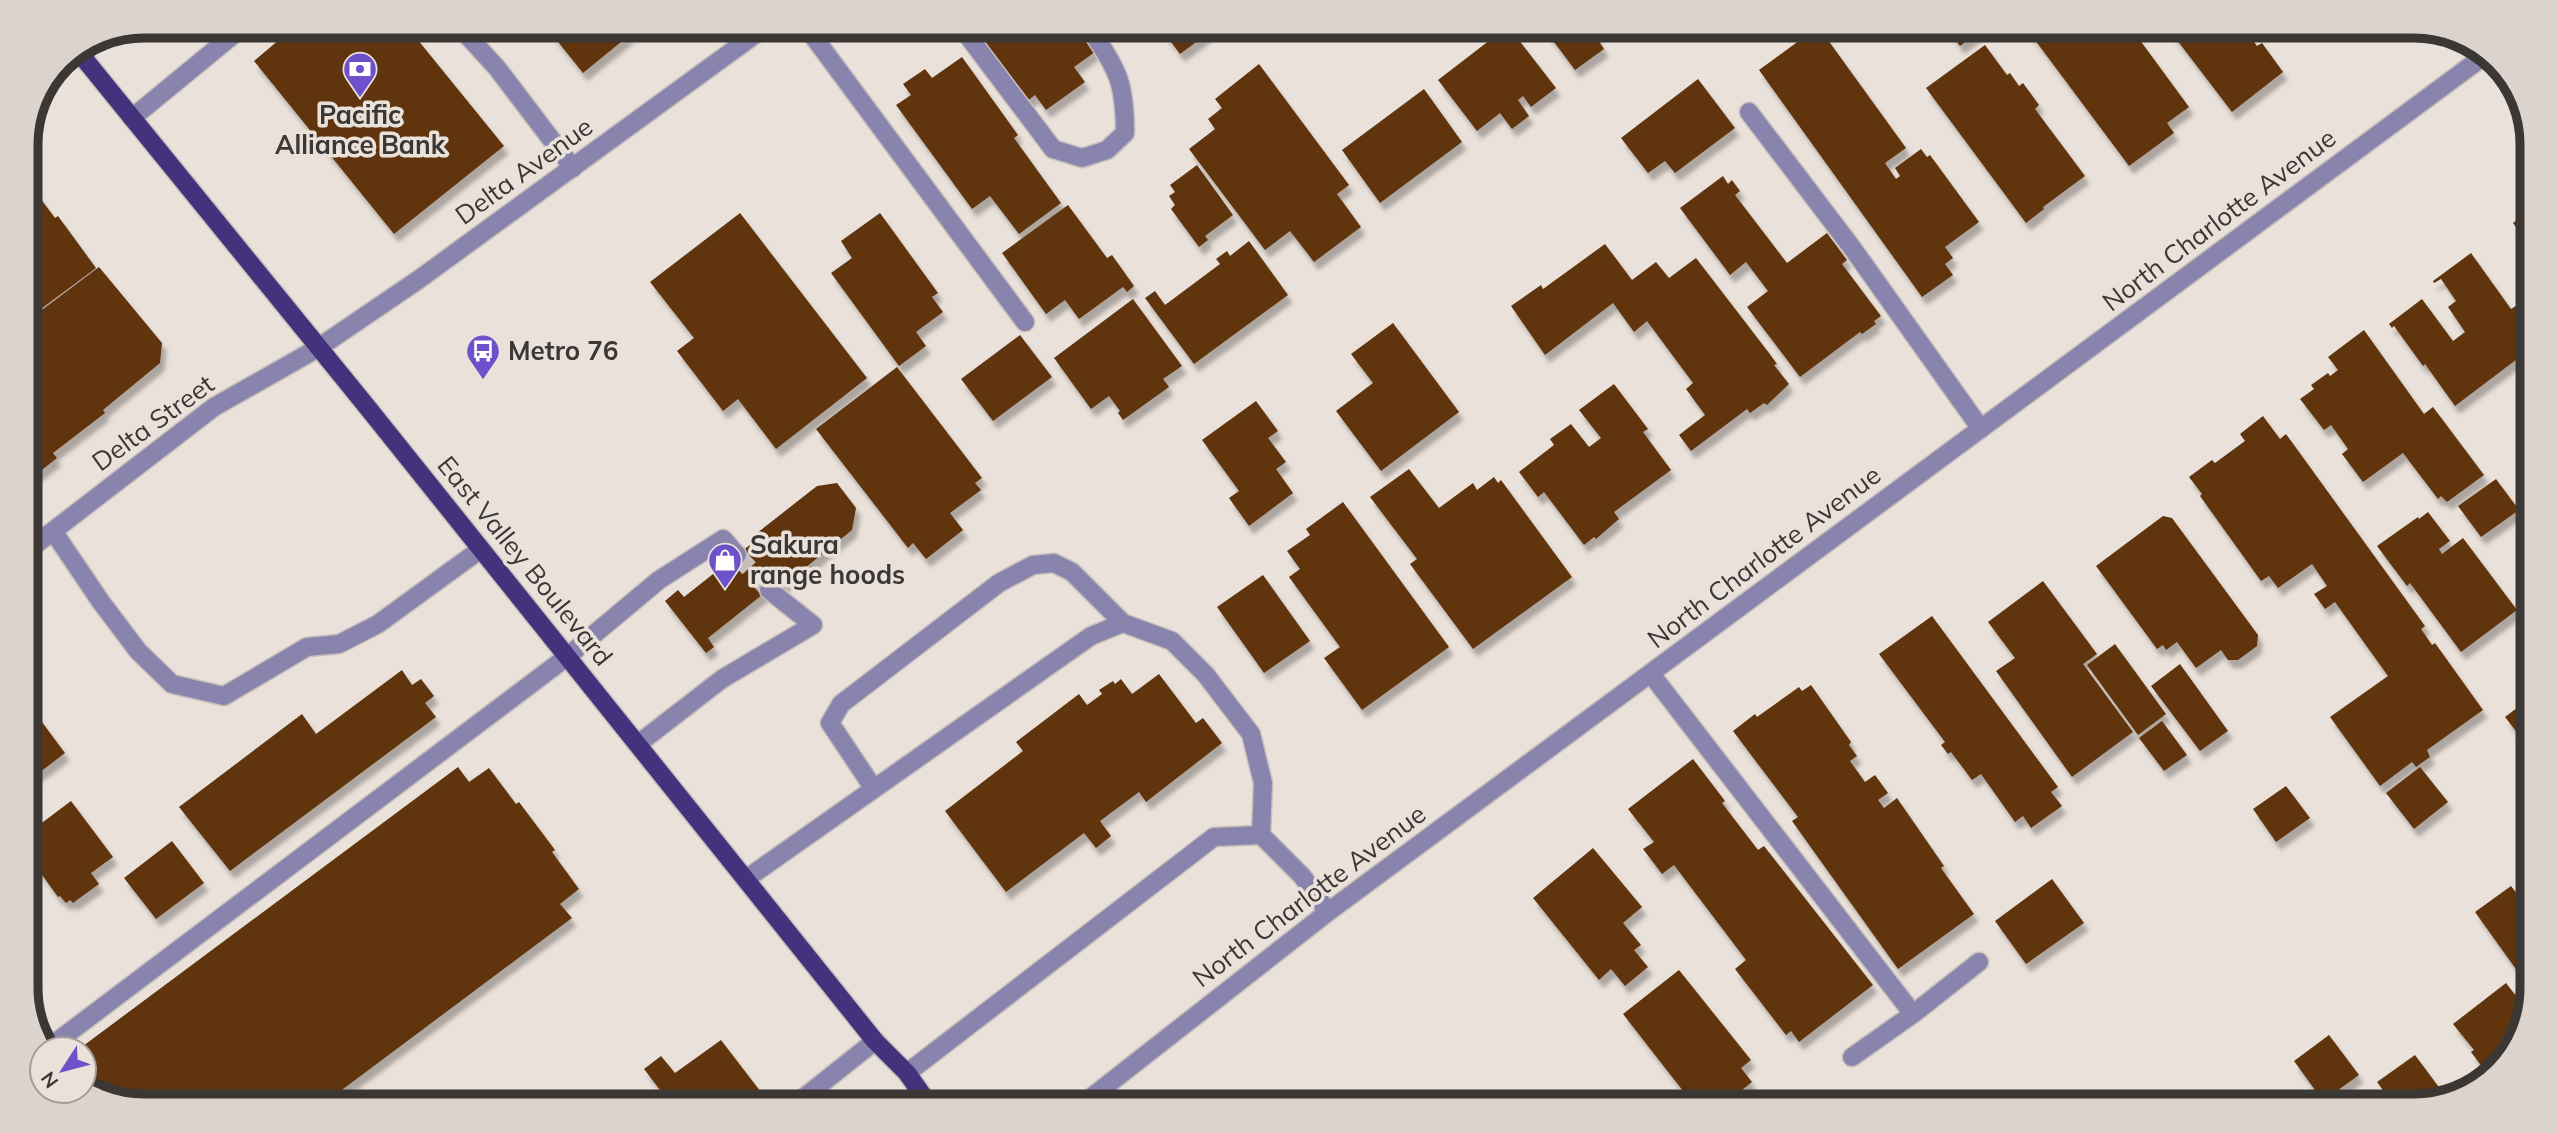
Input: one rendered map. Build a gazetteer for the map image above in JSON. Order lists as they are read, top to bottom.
{
  "streets": {
    "main road": ["East Valley Boulevard"],
    "street": ["Delta Avenue", "North Charlotte Avenue", "Delta Street"]
  },
  "crossings": [
    ["Delta Avenue", "Delta Street"],
    ["Delta Avenue", "East Valley Boulevard"],
    ["Delta Street", "East Valley Boulevard"]
  ],
  "places": {
    "bank": ["Pacific Alliance Bank"],
    "bus stop": ["Metro 76"],
    "shop": ["Sakura range hoods"]
  },
  "north": "bottom left"
}
